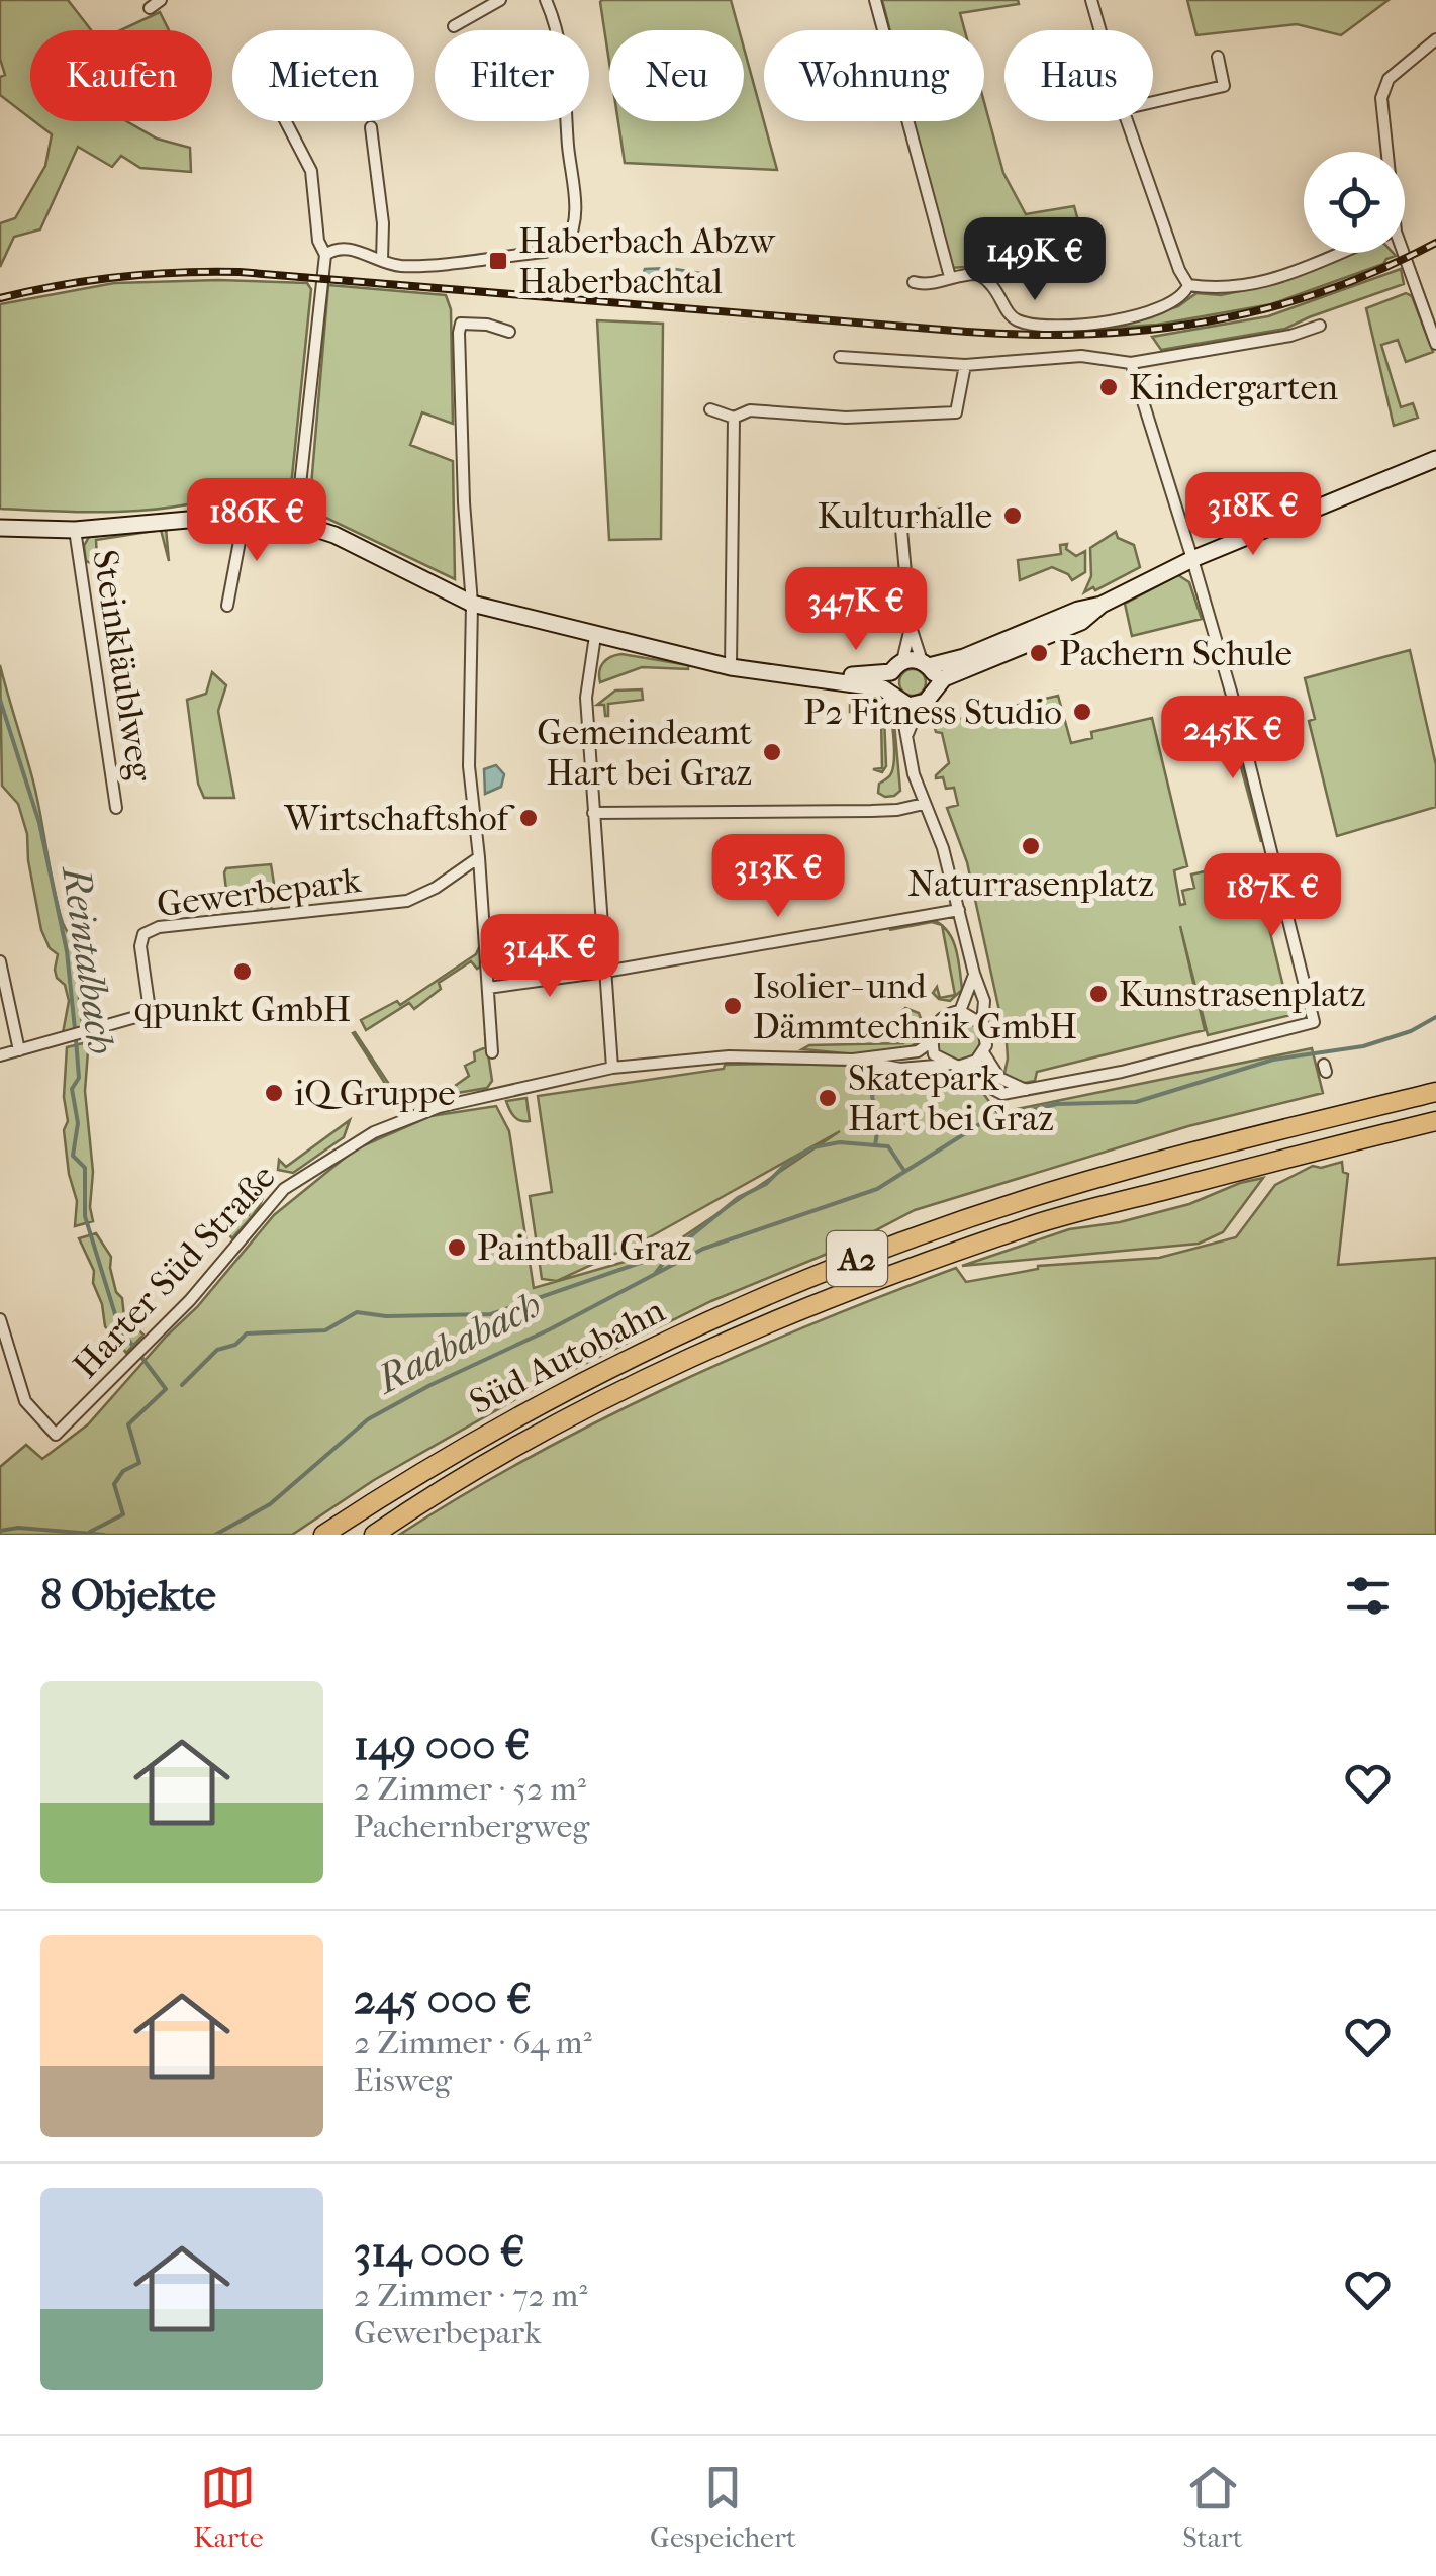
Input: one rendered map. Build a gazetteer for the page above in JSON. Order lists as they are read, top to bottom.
{
  "streets": {
    "highway": ["A2", "Süd Autobahn"],
    "street": ["Steinkläublweg", "Gewerbepark", "Harter Süd Straße"]
  },
  "water": ["Reintalbach", "Raababach"],
  "places": {
    "transit": ["Haberbach Abzw Haberbachtal"],
    "other": [
      "Kindergarten",
      "Kulturhalle",
      "Pachern Schule",
      "P2 Fitness Studio",
      "Gemeindeamt Hart bei Graz",
      "Wirtschaftshof",
      "Naturrasenplatz",
      "qpunkt GmbH",
      "Kunstrasenplatz",
      "Isolier- und Dämmtechnik GmbH",
      "iQ Gruppe",
      "Skatepark Hart bei Graz",
      "Paintball Graz"
    ]
  },
  "page": {
    "chip": [
      "Kaufen",
      "Mieten",
      "Filter",
      "Neu",
      "Wohnung",
      "Haus"
    ],
    "price": [
      "149K €",
      "318K €",
      "186K €",
      "347K €",
      "245K €",
      "313K €",
      "187K €",
      "314K €"
    ],
    "heading": "8 Objekte",
    "list": [
      {
        "name": "149 000 €",
        "note": "2 Zimmer · 52 m² · Pachernbergweg"
      },
      {
        "name": "245 000 €",
        "note": "2 Zimmer · 64 m² · Eisweg"
      },
      {
        "name": "314 000 €",
        "note": "2 Zimmer · 72 m² · Gewerbepark"
      }
    ],
    "tabs": ["Karte", "Gespeichert", "Start"]
  }
}
